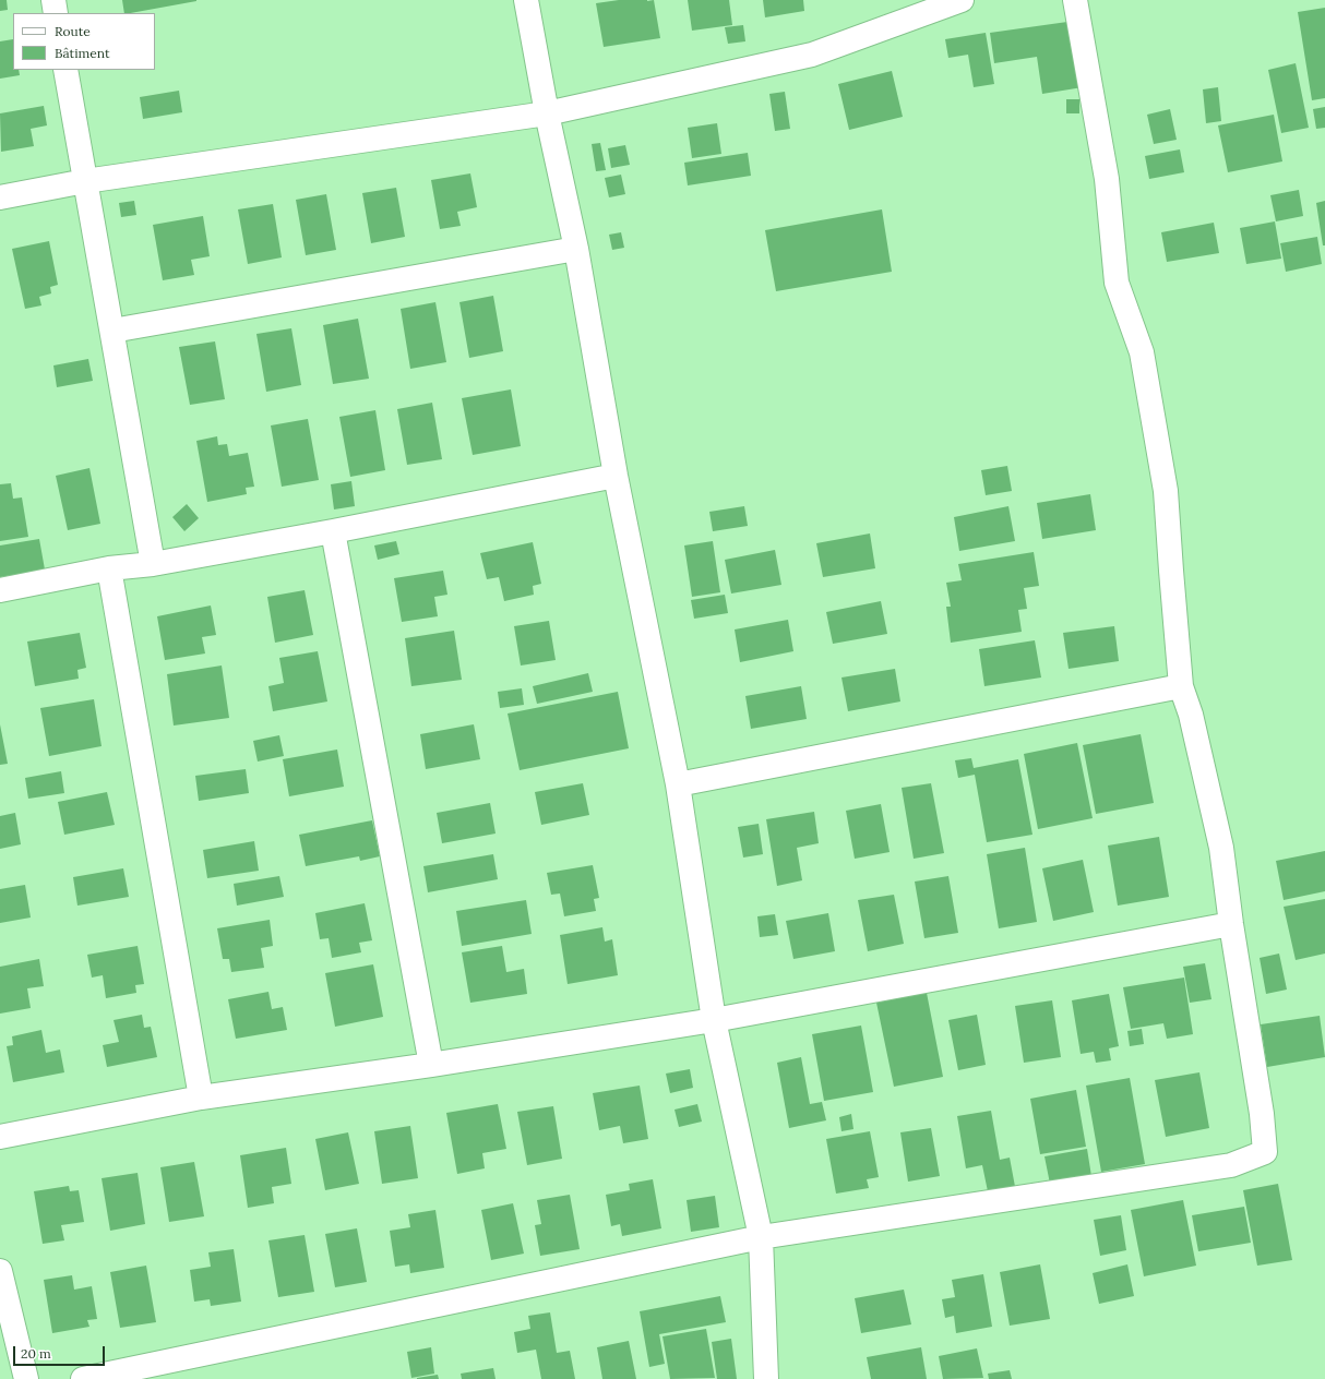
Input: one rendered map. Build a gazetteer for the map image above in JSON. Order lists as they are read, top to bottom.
{
  "legend": ["Route", "Bâtiment"],
  "scale_bar": "20 m"
}
